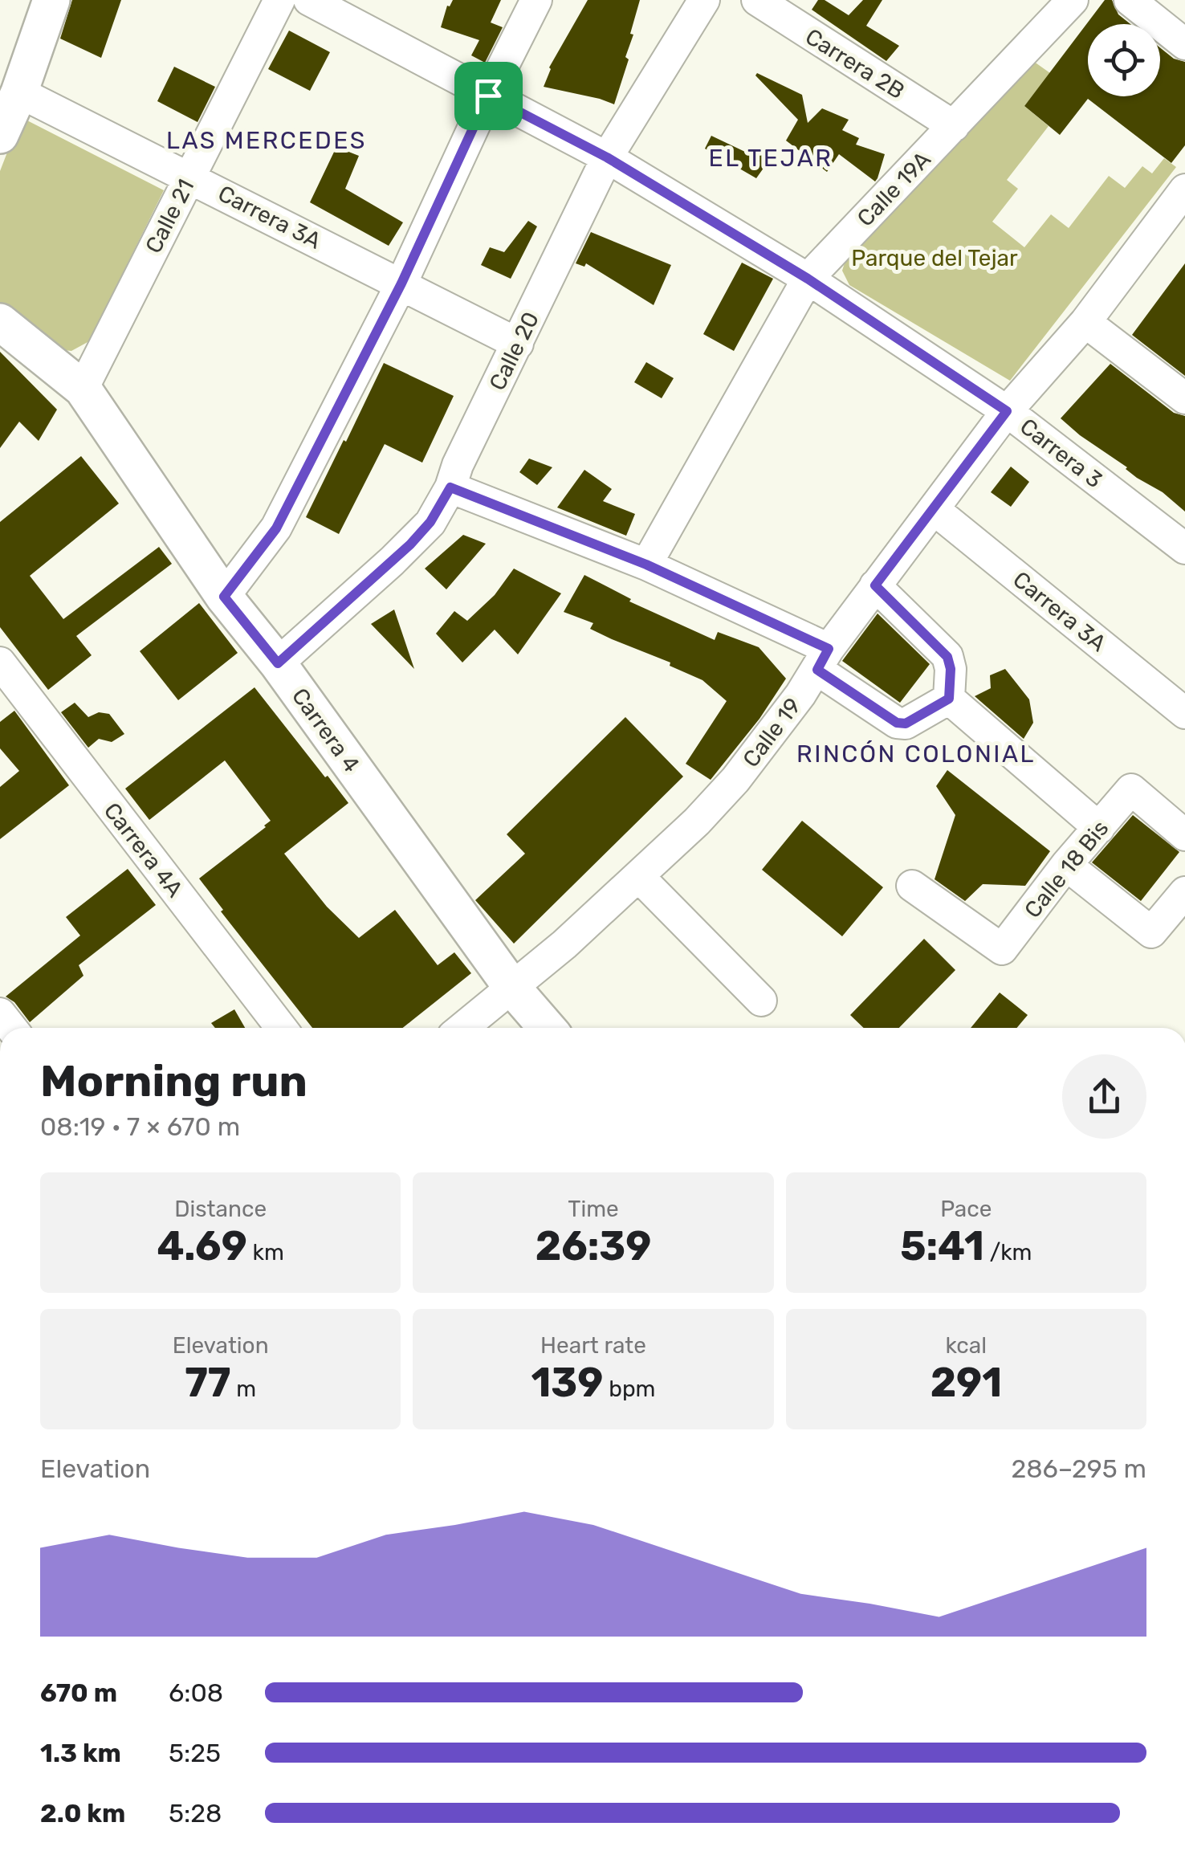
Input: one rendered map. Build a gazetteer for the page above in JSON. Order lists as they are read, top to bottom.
{
  "streets": {
    "street": [
      "Carrera 2B",
      "Calle 19A",
      "Calle 21",
      "Carrera 3A",
      "Calle 20",
      "Carrera 3",
      "Carrera 4",
      "Calle 19",
      "Carrera 4A",
      "Calle 18 Bis"
    ]
  },
  "crossings": [
    ["Carrera 2B", "Calle 19A"],
    ["Calle 19A", "Carrera 3"],
    ["Calle 21", "Carrera 3A"],
    ["Calle 21", "Carrera 4"],
    ["Carrera 3A", "Calle 20"],
    ["Carrera 3A", "Calle 19"],
    ["Calle 20", "Carrera 3"],
    ["Calle 20", "Carrera 4"],
    ["Carrera 3", "Calle 19"],
    ["Carrera 4", "Calle 19"]
  ],
  "districts": ["LAS MERCEDES", "EL TEJAR", "RINCÓN COLONIAL"],
  "parks": ["Parque del Tejar"],
  "page": {
    "heading": ["Morning run", "08:19 · 7 × 670 m"],
    "stats": [
      ["Distance", "4.69 km"],
      ["Time", "26:39"],
      ["Pace", "5:41 /km"],
      ["Elevation", "77 m"],
      ["Heart rate", "139 bpm"],
      ["kcal", "291"]
    ],
    "chart": ["Elevation", "286–295 m"],
    "list": [
      {
        "name": "670 m",
        "note": "6:08"
      },
      {
        "name": "1.3 km",
        "note": "5:25"
      },
      {
        "name": "2.0 km",
        "note": "5:28"
      }
    ]
  }
}
